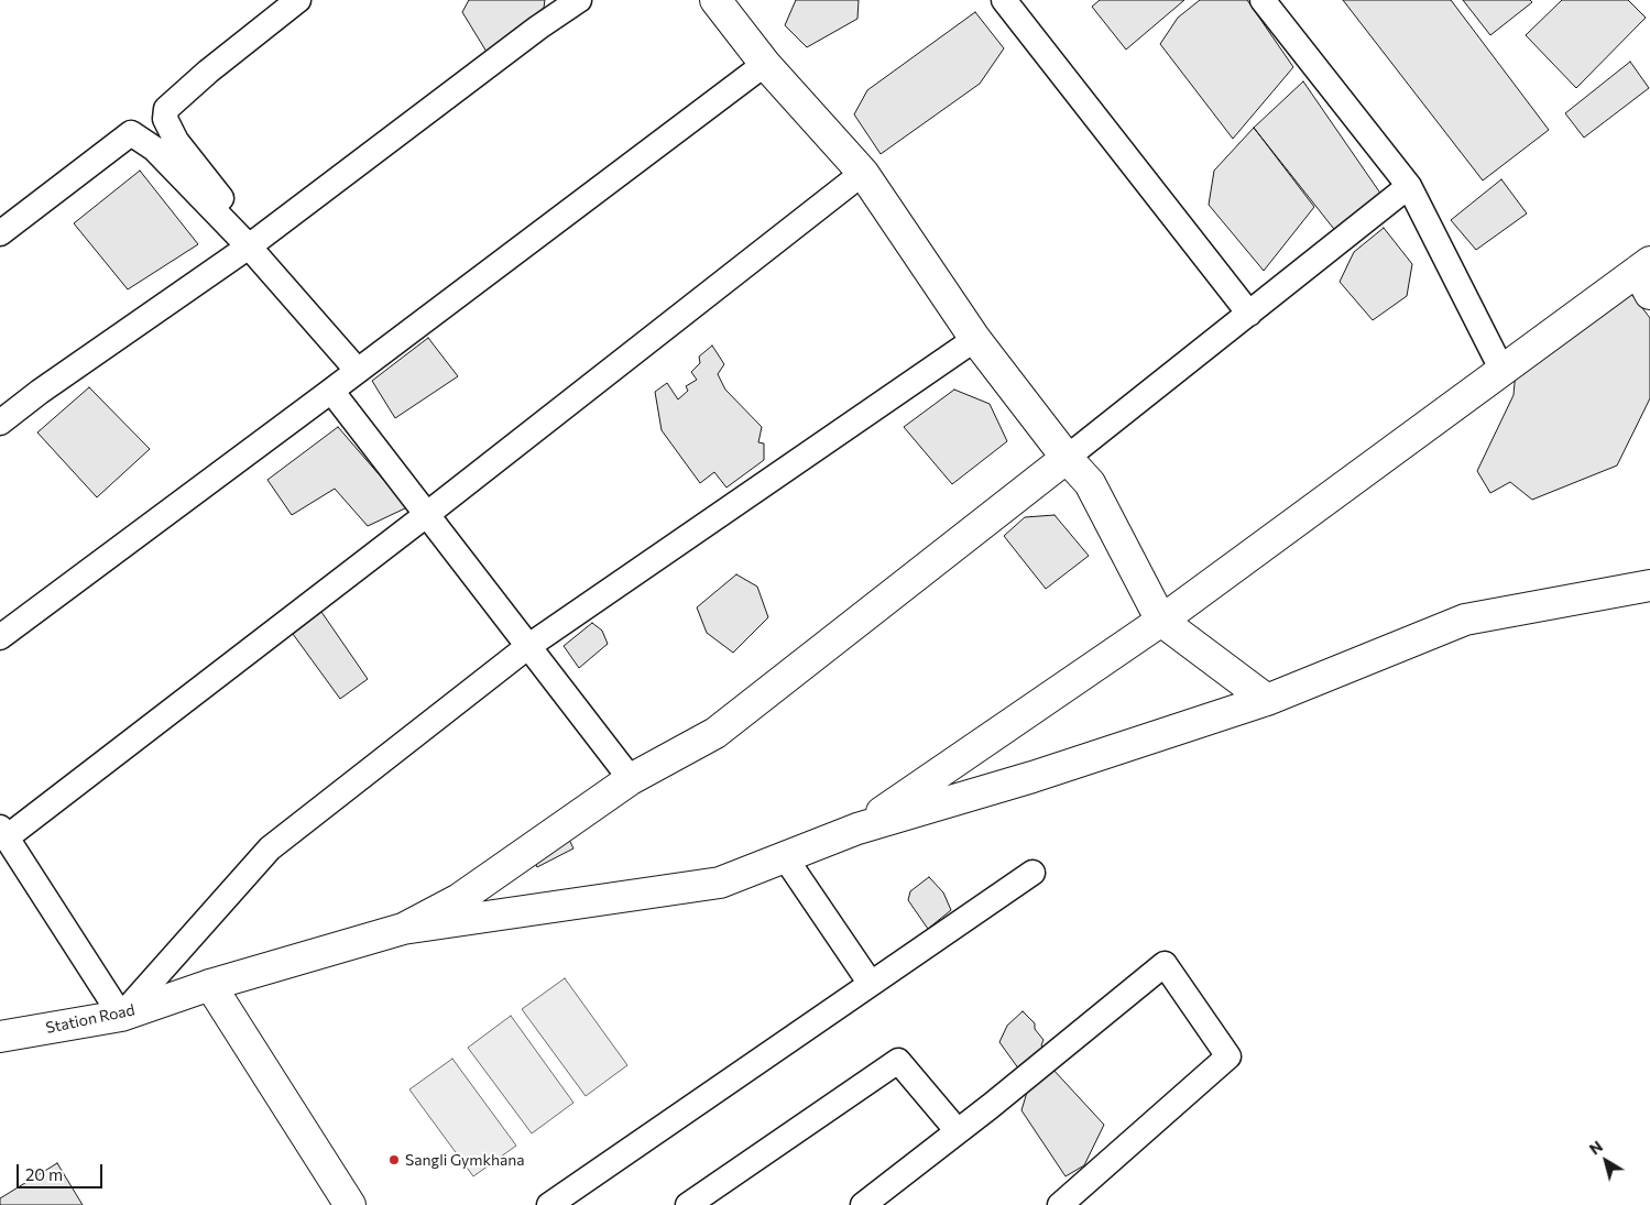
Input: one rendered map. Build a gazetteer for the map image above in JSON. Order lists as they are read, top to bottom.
{
  "streets": {
    "main road": ["Station Road"]
  },
  "places": ["Sangli Gymkhana"],
  "scale_bar": "20 m",
  "north": "top left"
}
